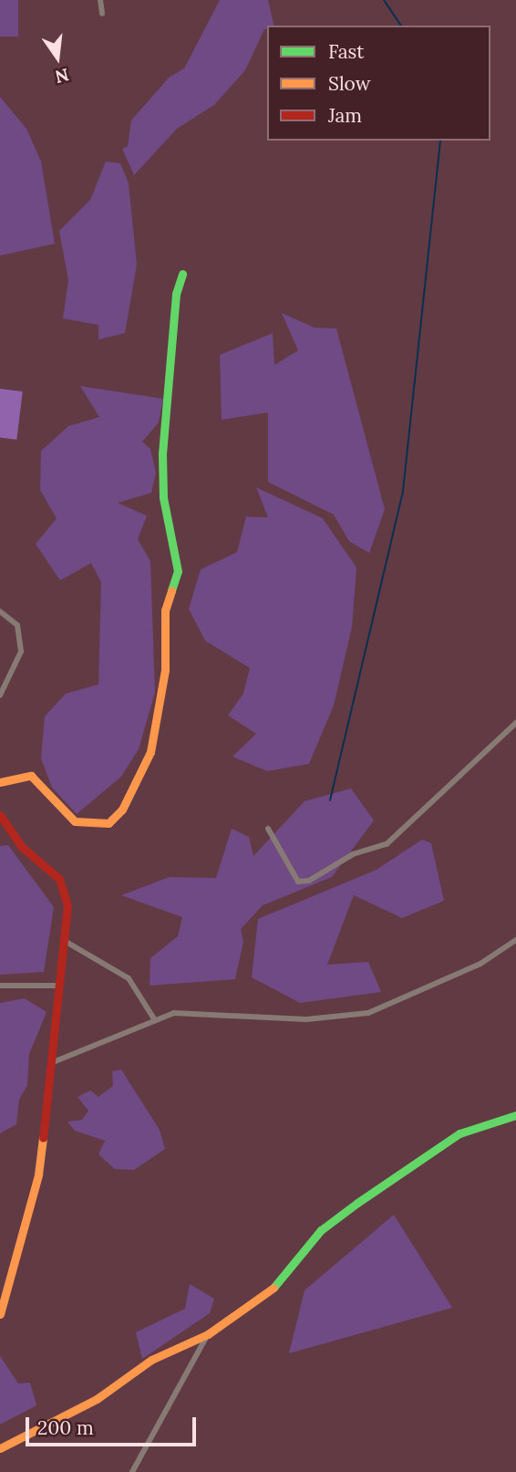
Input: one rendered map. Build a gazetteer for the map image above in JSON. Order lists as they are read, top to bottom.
{
  "legend": ["Fast", "Slow", "Jam"],
  "scale_bar": "200 m",
  "north": "bottom"
}
